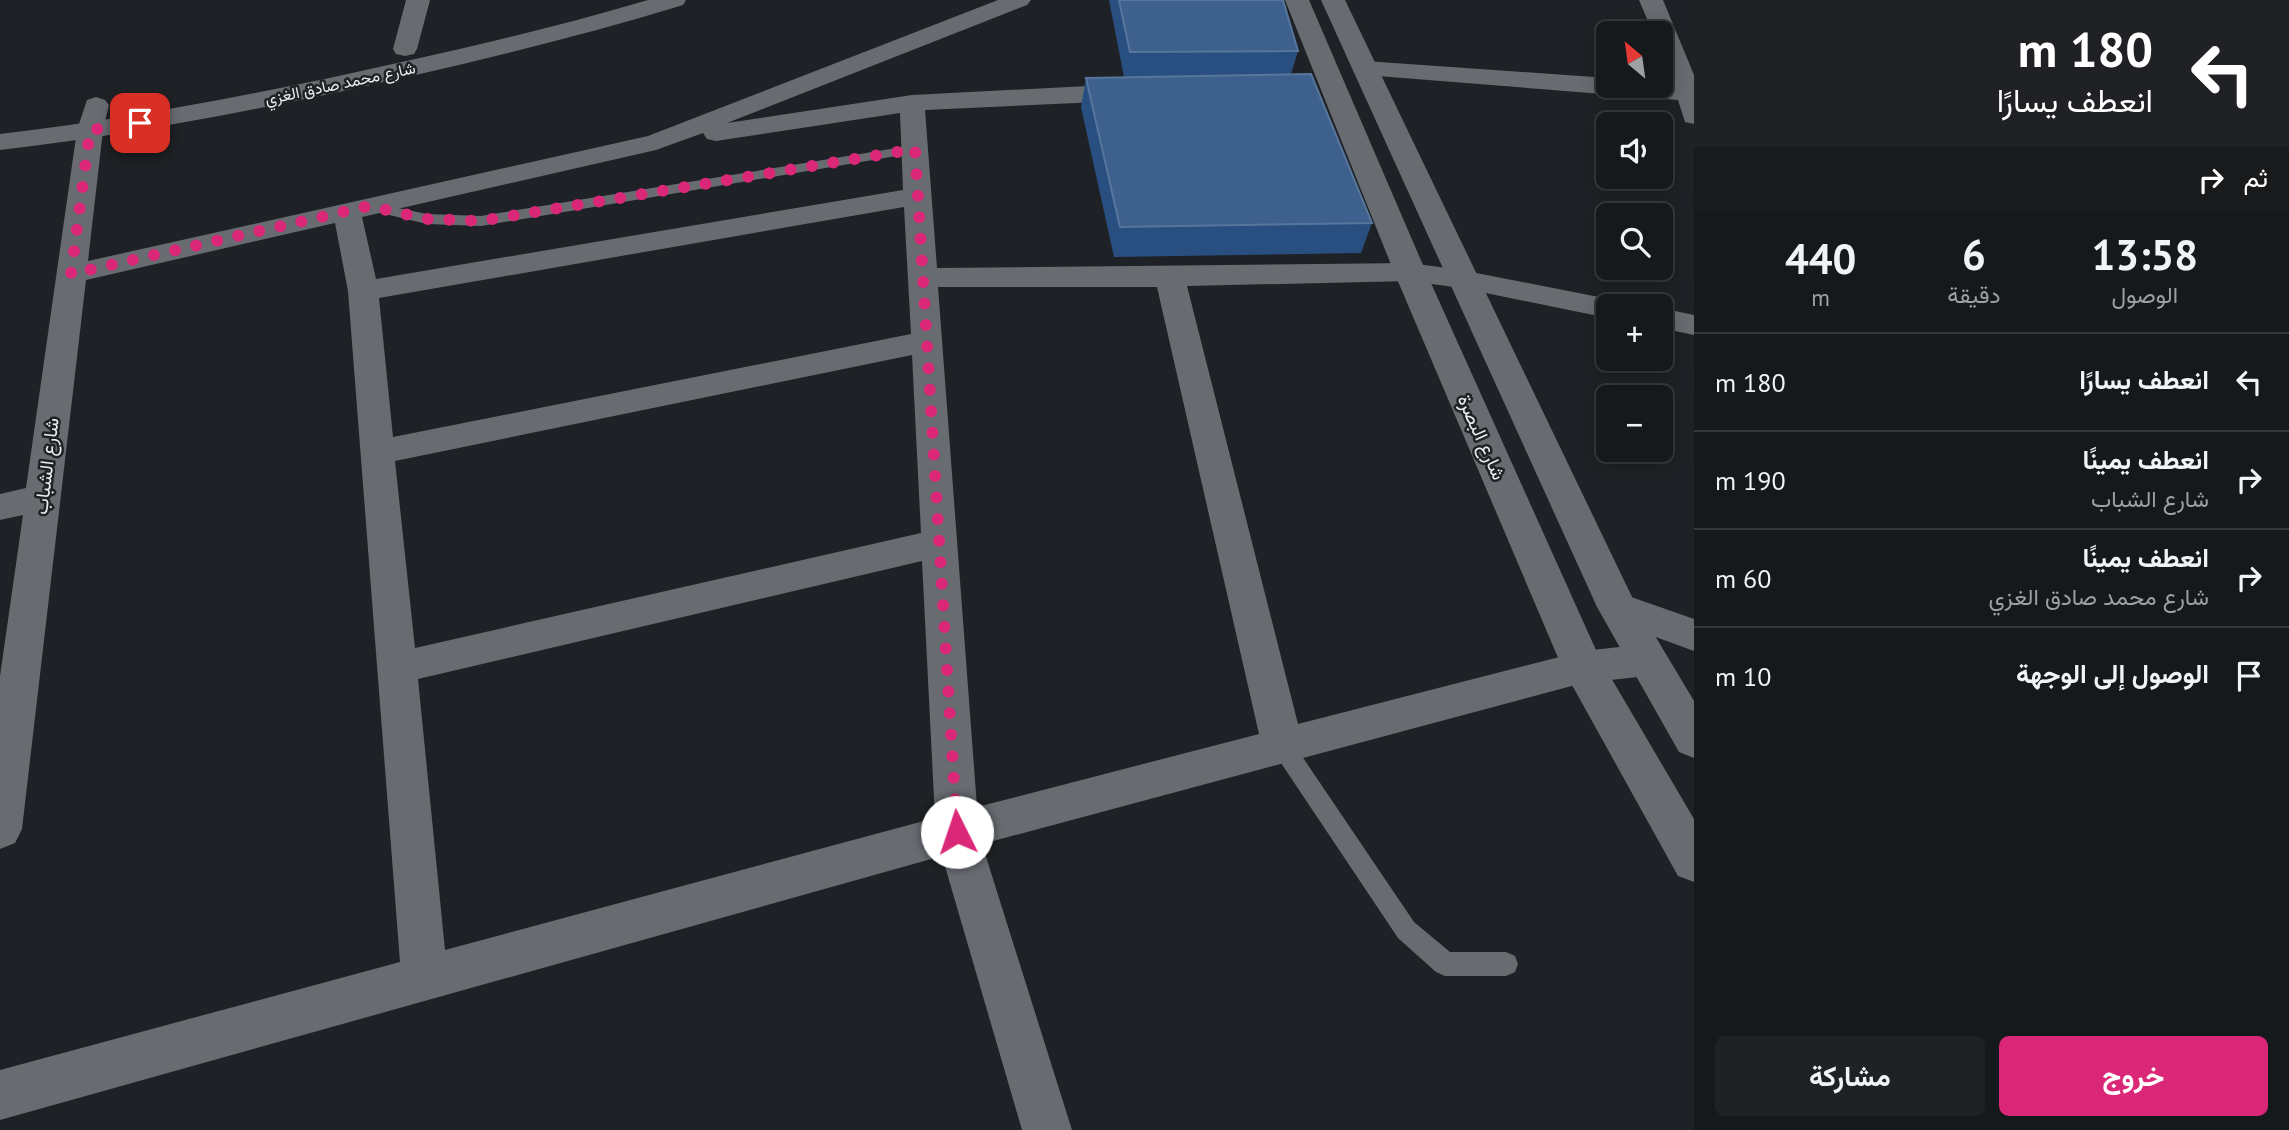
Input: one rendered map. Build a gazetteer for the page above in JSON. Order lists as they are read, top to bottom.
{
  "streets": {
    "main road": ["شارع محمد صادق الغزي", "شارع البصرة"],
    "street": ["شارع الشباب"]
  },
  "crossings": [
    ["شارع محمد صادق الغزي", "شارع الشباب"]
  ],
  "north": "top left",
  "page": {
    "turn": ["180 m", "انعطف يسارًا"],
    "map_buttons": ["+", "−"],
    "then": "ثم",
    "eta": [
      "13:58",
      "الوصول",
      "6",
      "دقيقة",
      "440",
      "m"
    ],
    "list": [
      {
        "name": "انعطف يسارًا",
        "value": "180 m"
      },
      {
        "name": "انعطف يمينًا",
        "note": "شارع الشباب",
        "value": "190 m"
      },
      {
        "name": "انعطف يمينًا",
        "note": "شارع محمد صادق الغزي",
        "value": "60 m"
      },
      {
        "name": "الوصول إلى الوجهة",
        "value": "10 m"
      }
    ],
    "buttons": ["خروج", "مشاركة"]
  }
}
